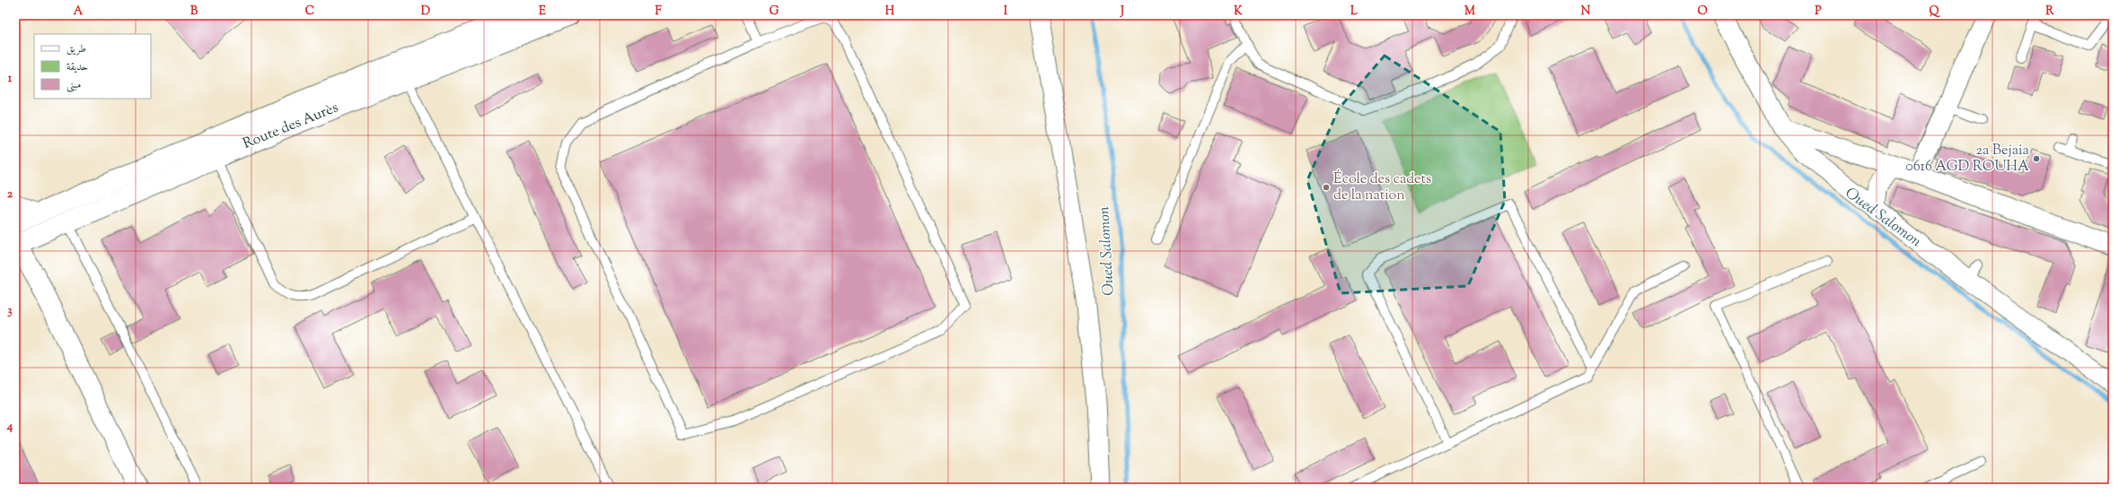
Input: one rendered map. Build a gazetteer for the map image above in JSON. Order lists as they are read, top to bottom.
{
  "streets": {
    "street": ["Route des Aurès"]
  },
  "water": ["Oued Salomon"],
  "places": ["2a Bejaia 0616 AGD ROUHA", "École des cadets de la nation"],
  "legend": ["طريق", "حديقة", "مبنى"],
  "grid": {
    "columns": [
      "A",
      "B",
      "C",
      "D",
      "E",
      "F",
      "G",
      "H",
      "I",
      "J",
      "K",
      "L",
      "M",
      "N",
      "O",
      "P",
      "Q",
      "R"
    ],
    "rows": [
      "1",
      "2",
      "3",
      "4"
    ]
  }
}
